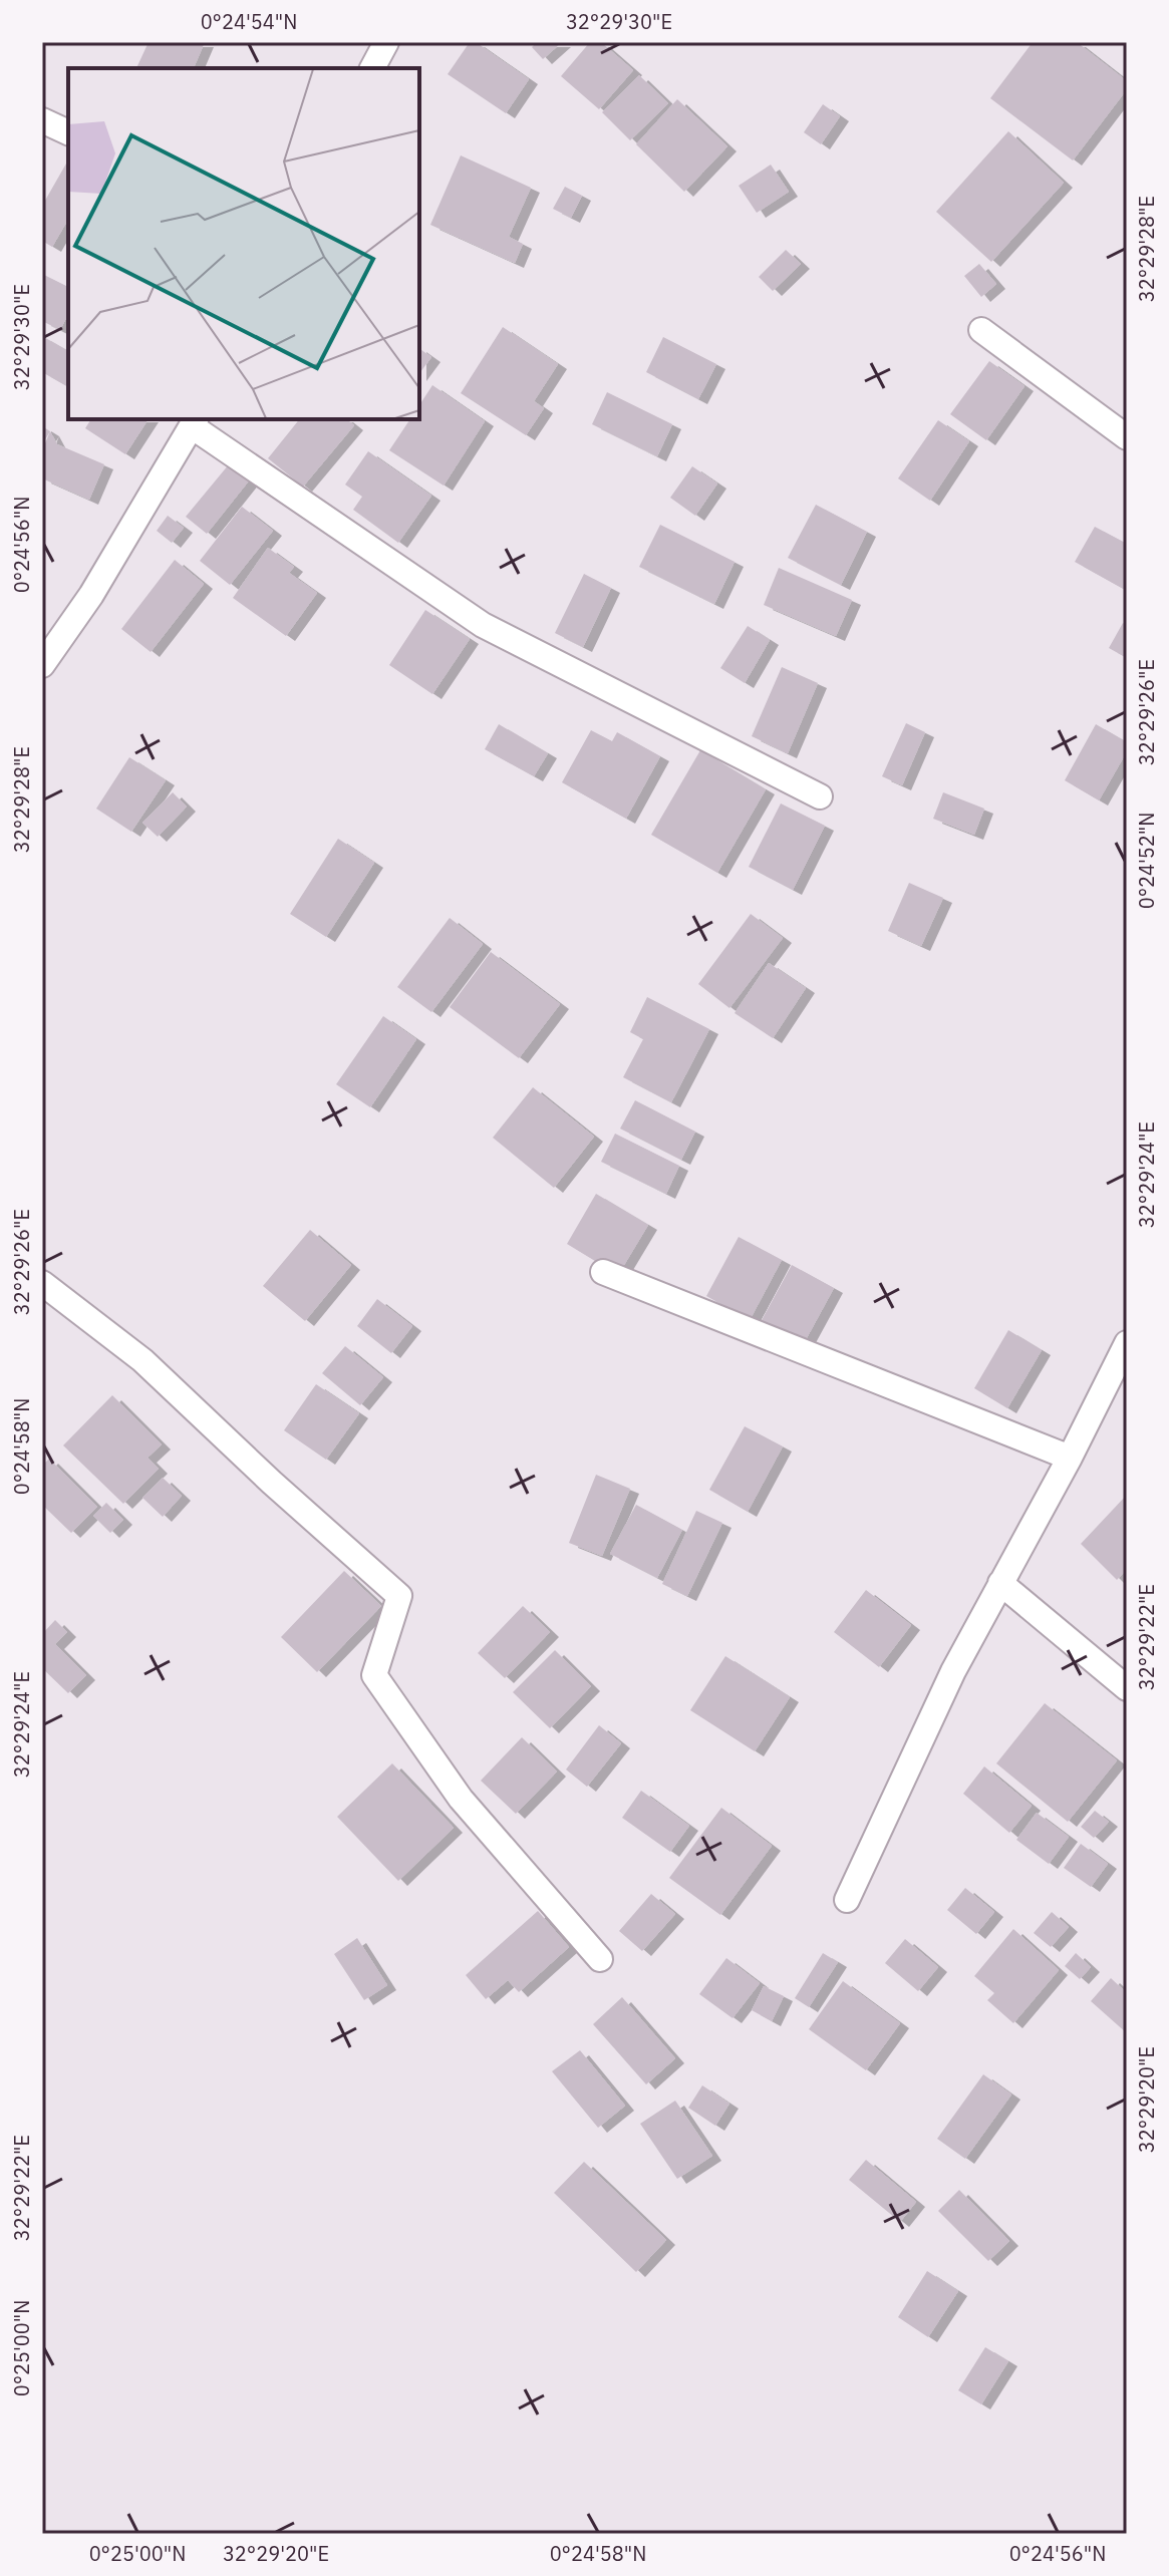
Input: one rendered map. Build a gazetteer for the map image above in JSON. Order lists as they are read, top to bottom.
{
  "coordinates": [
    "0°24'54\"N",
    "32°29'30\"E",
    "32°29'28\"E",
    "0°24'56\"N",
    "32°29'26\"E",
    "0°24'52\"N",
    "32°29'24\"E",
    "0°24'58\"N",
    "32°29'22\"E",
    "32°29'20\"E",
    "0°25'00\"N"
  ]
}
